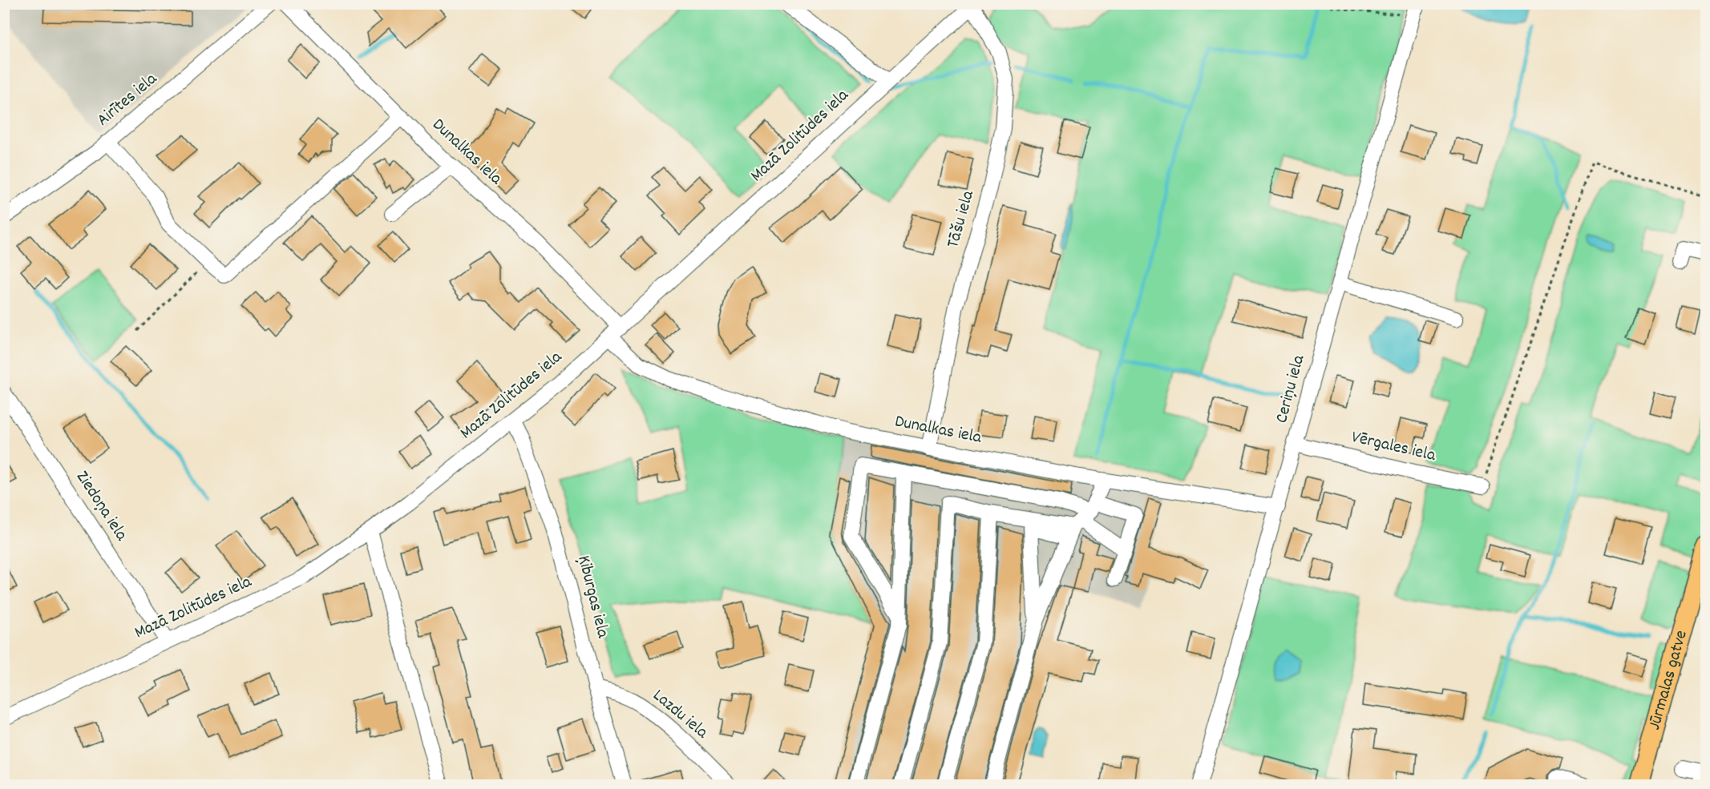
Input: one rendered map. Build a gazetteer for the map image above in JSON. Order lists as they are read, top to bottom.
{
  "streets": {
    "main road": ["Jūrmalas gatve"],
    "street": [
      "Airītes iela",
      "Mazā Zolitūdes iela",
      "Dunalkas iela",
      "Tāšu iela",
      "Ceriņu iela",
      "Vērgales iela",
      "Ziedoņa iela",
      "Ķiburgas iela",
      "Lazdu iela"
    ]
  },
  "crossings": [
    ["Mazā Zolitūdes iela", "Dunalkas iela"],
    ["Mazā Zolitūdes iela", "Tāšu iela"],
    ["Mazā Zolitūdes iela", "Ziedoņa iela"],
    ["Mazā Zolitūdes iela", "Ķiburgas iela"],
    ["Dunalkas iela", "Tāšu iela"],
    ["Dunalkas iela", "Ceriņu iela"],
    ["Ceriņu iela", "Vērgales iela"],
    ["Ķiburgas iela", "Lazdu iela"]
  ]
}
